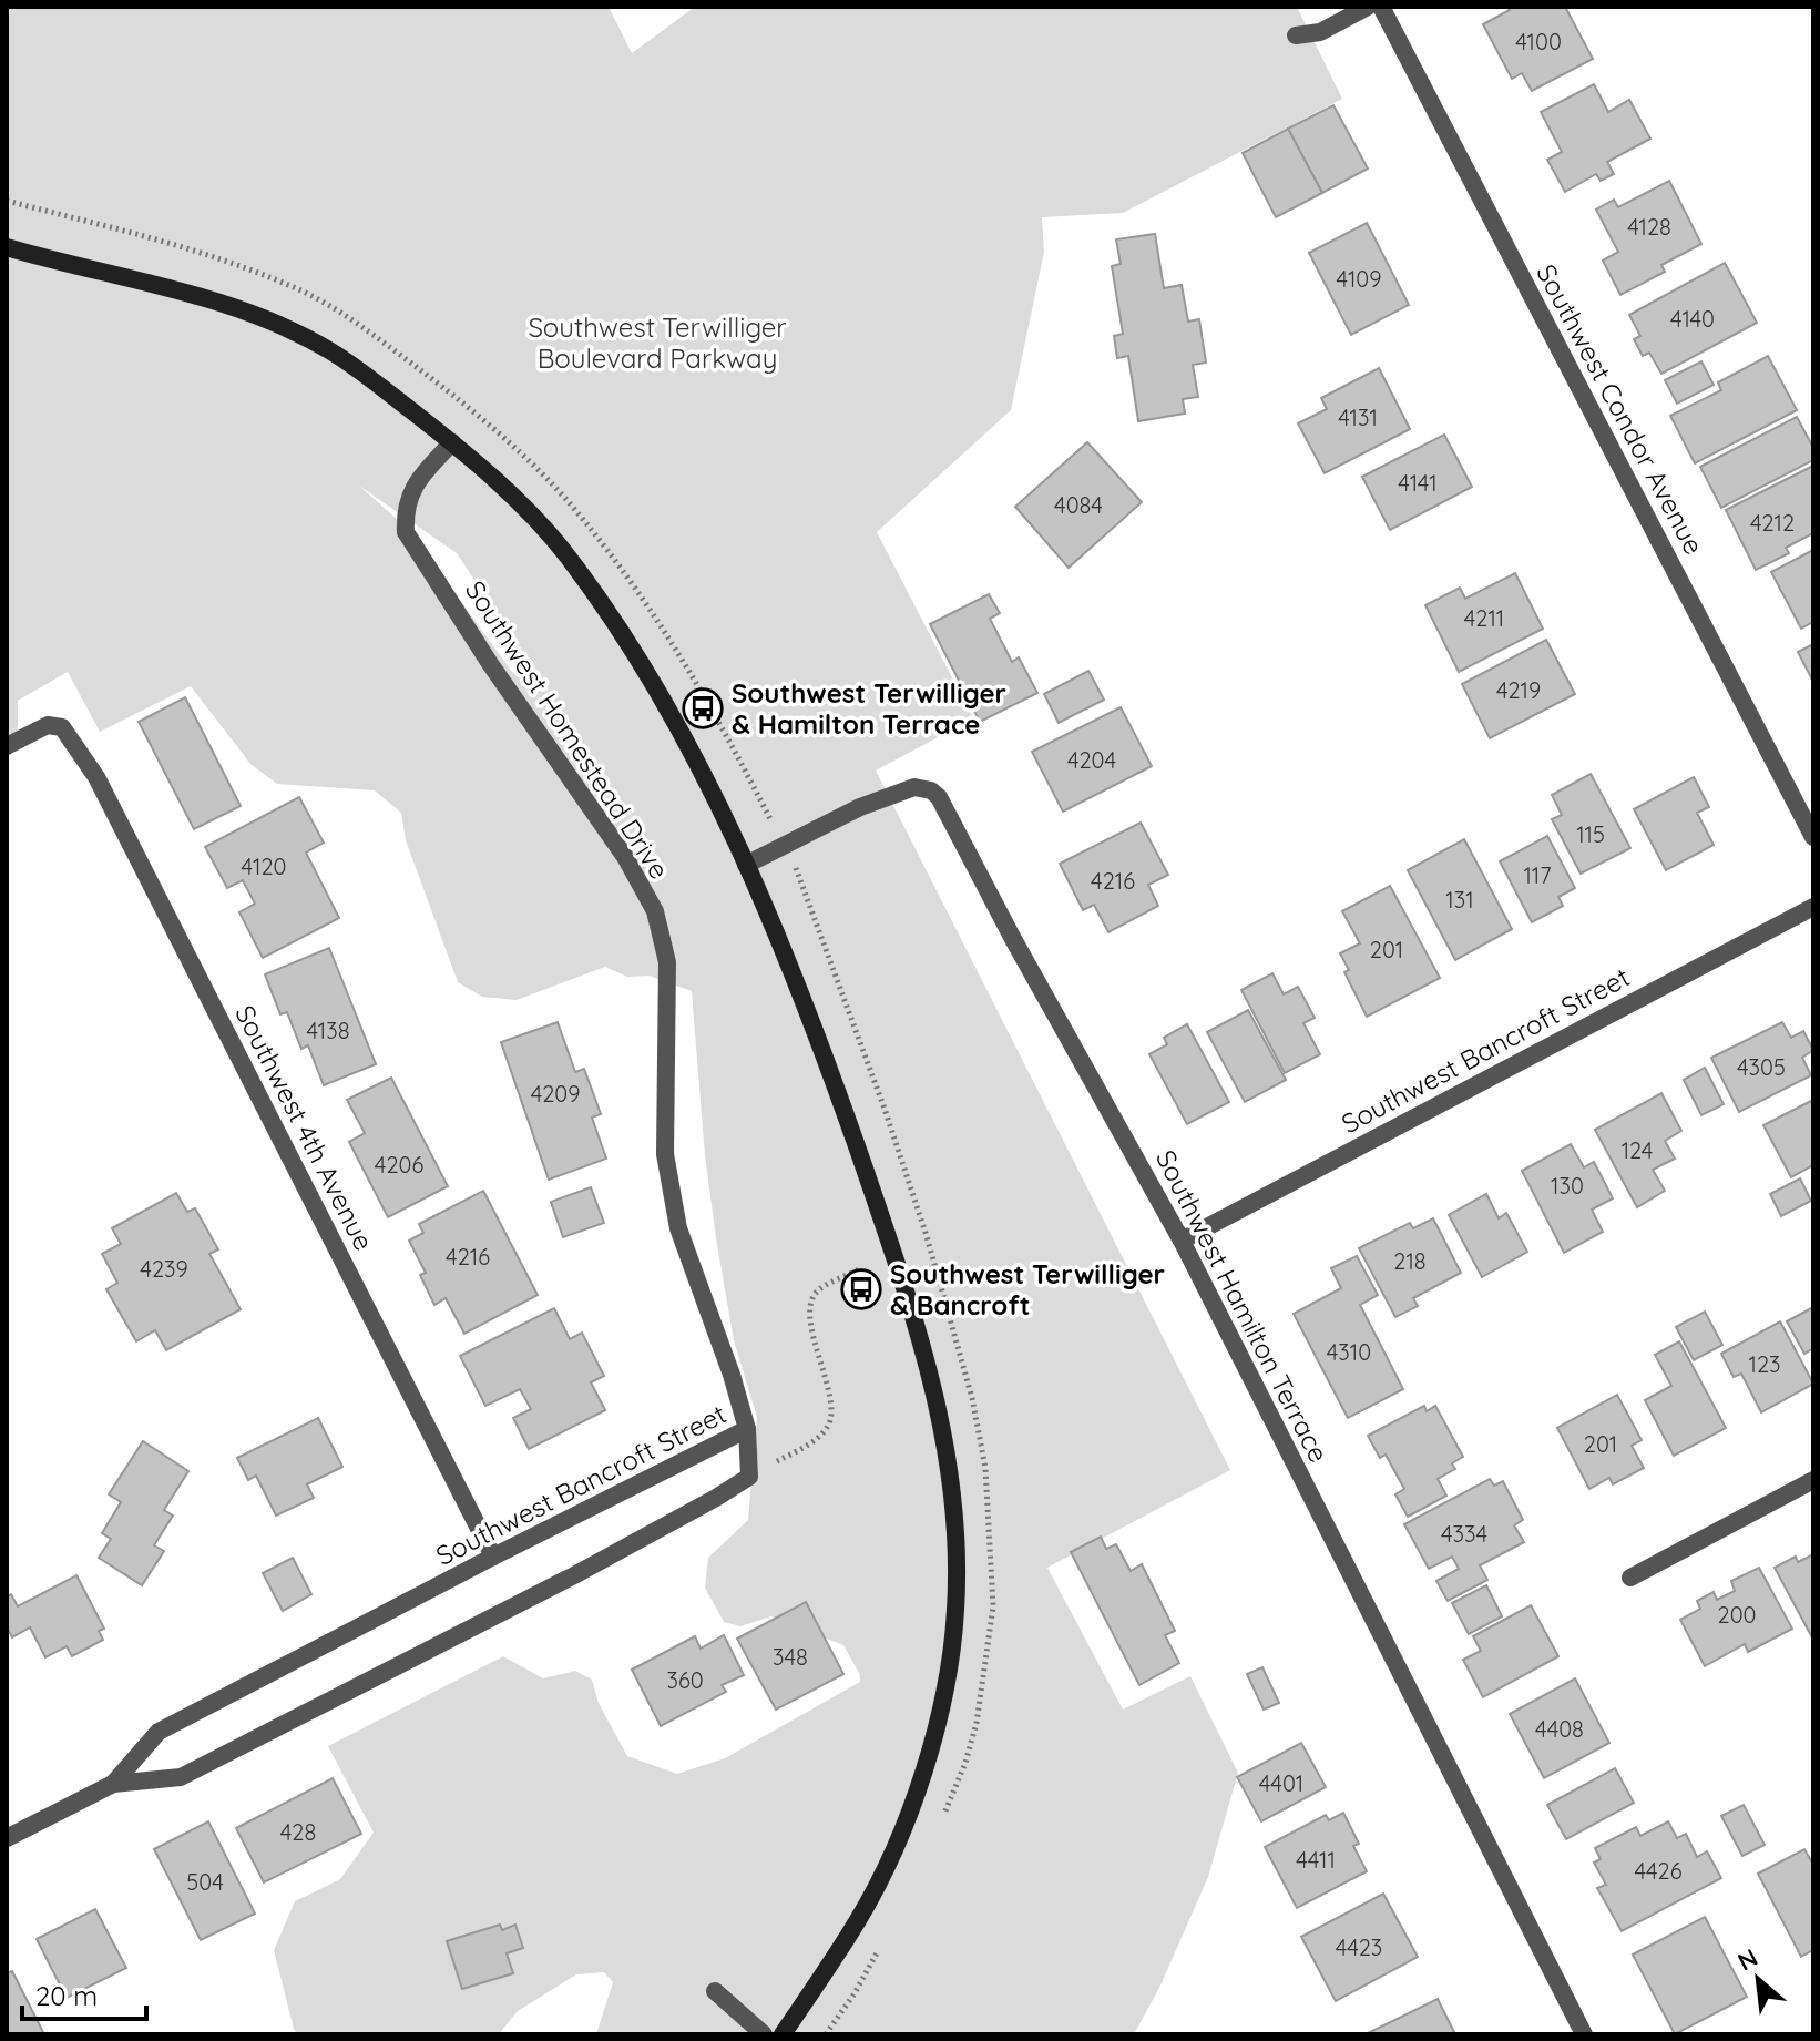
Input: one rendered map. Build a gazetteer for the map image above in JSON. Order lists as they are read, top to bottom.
{
  "streets": {
    "street": [
      "Southwest Condor Avenue",
      "Southwest Homestead Drive",
      "Southwest Bancroft Street",
      "Southwest 4th Avenue",
      "Southwest Hamilton Terrace"
    ]
  },
  "crossings": [
    ["Southwest Homestead Drive", "Southwest Bancroft Street"],
    ["Southwest Bancroft Street", "Southwest 4th Avenue"],
    ["Southwest Bancroft Street", "Southwest Hamilton Terrace"]
  ],
  "parks": ["Southwest Terwilliger Boulevard Parkway"],
  "places": {
    "bus stop": ["Southwest Terwilliger & Hamilton Terrace", "Southwest Terwilliger & Bancroft"]
  },
  "house_numbers": [
    "4100",
    "4128",
    "4109",
    "4140",
    "4131",
    "4141",
    "4084",
    "4212",
    "4211",
    "4219",
    "4204",
    "115",
    "4120",
    "117",
    "4216",
    "131",
    "201",
    "4138",
    "4305",
    "4209",
    "124",
    "4206",
    "130",
    "4216",
    "218",
    "4239",
    "4310",
    "123",
    "201",
    "4334",
    "200",
    "348",
    "360",
    "4408",
    "4401",
    "428",
    "4411",
    "4426",
    "504",
    "4423"
  ],
  "scale_bar": "20 m",
  "north": "top left"
}
